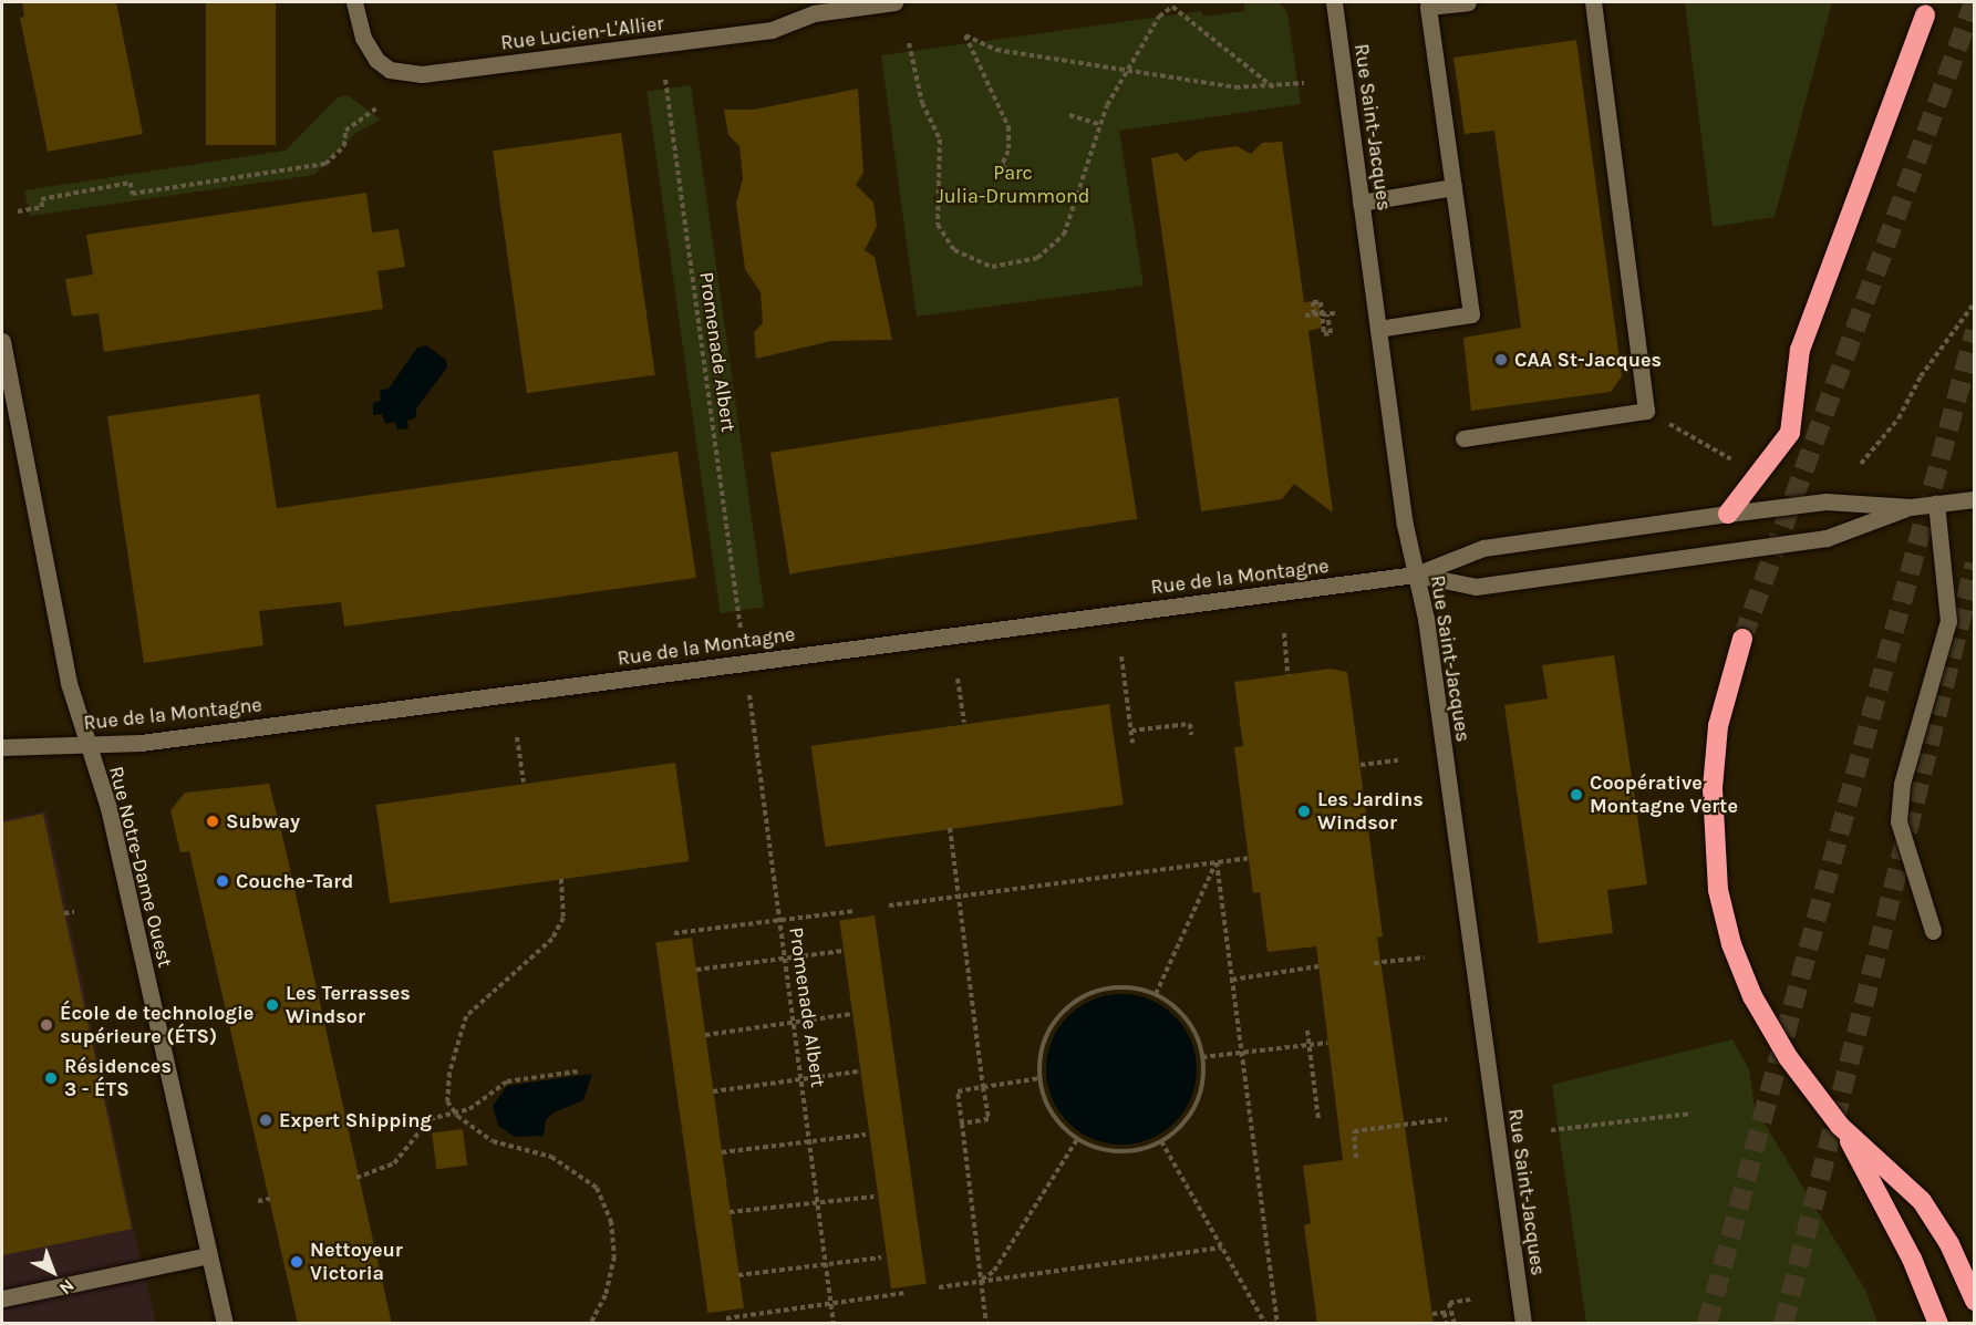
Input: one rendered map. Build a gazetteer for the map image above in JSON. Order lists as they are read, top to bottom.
{
  "streets": {
    "street": [
      "Rue Lucien-L'Allier",
      "Rue Saint-Jacques",
      "Rue de la Montagne",
      "Rue Notre-Dame Ouest"
    ],
    "path": ["Promenade Albert"]
  },
  "crossings": [
    ["Rue Saint-Jacques", "Rue de la Montagne"],
    ["Rue de la Montagne", "Rue Notre-Dame Ouest"]
  ],
  "parks": ["Parc Julia-Drummond"],
  "places": [
    "CAA St-Jacques",
    "Coopérative Montagne Verte",
    "Les Jardins Windsor",
    "Subway",
    "Couche-Tard",
    "Les Terrasses Windsor",
    "École de technologie supérieure (ÉTS)",
    "Résidences 3 - ÉTS",
    "Expert Shipping",
    "Nettoyeur Victoria"
  ],
  "north": "bottom right"
}
